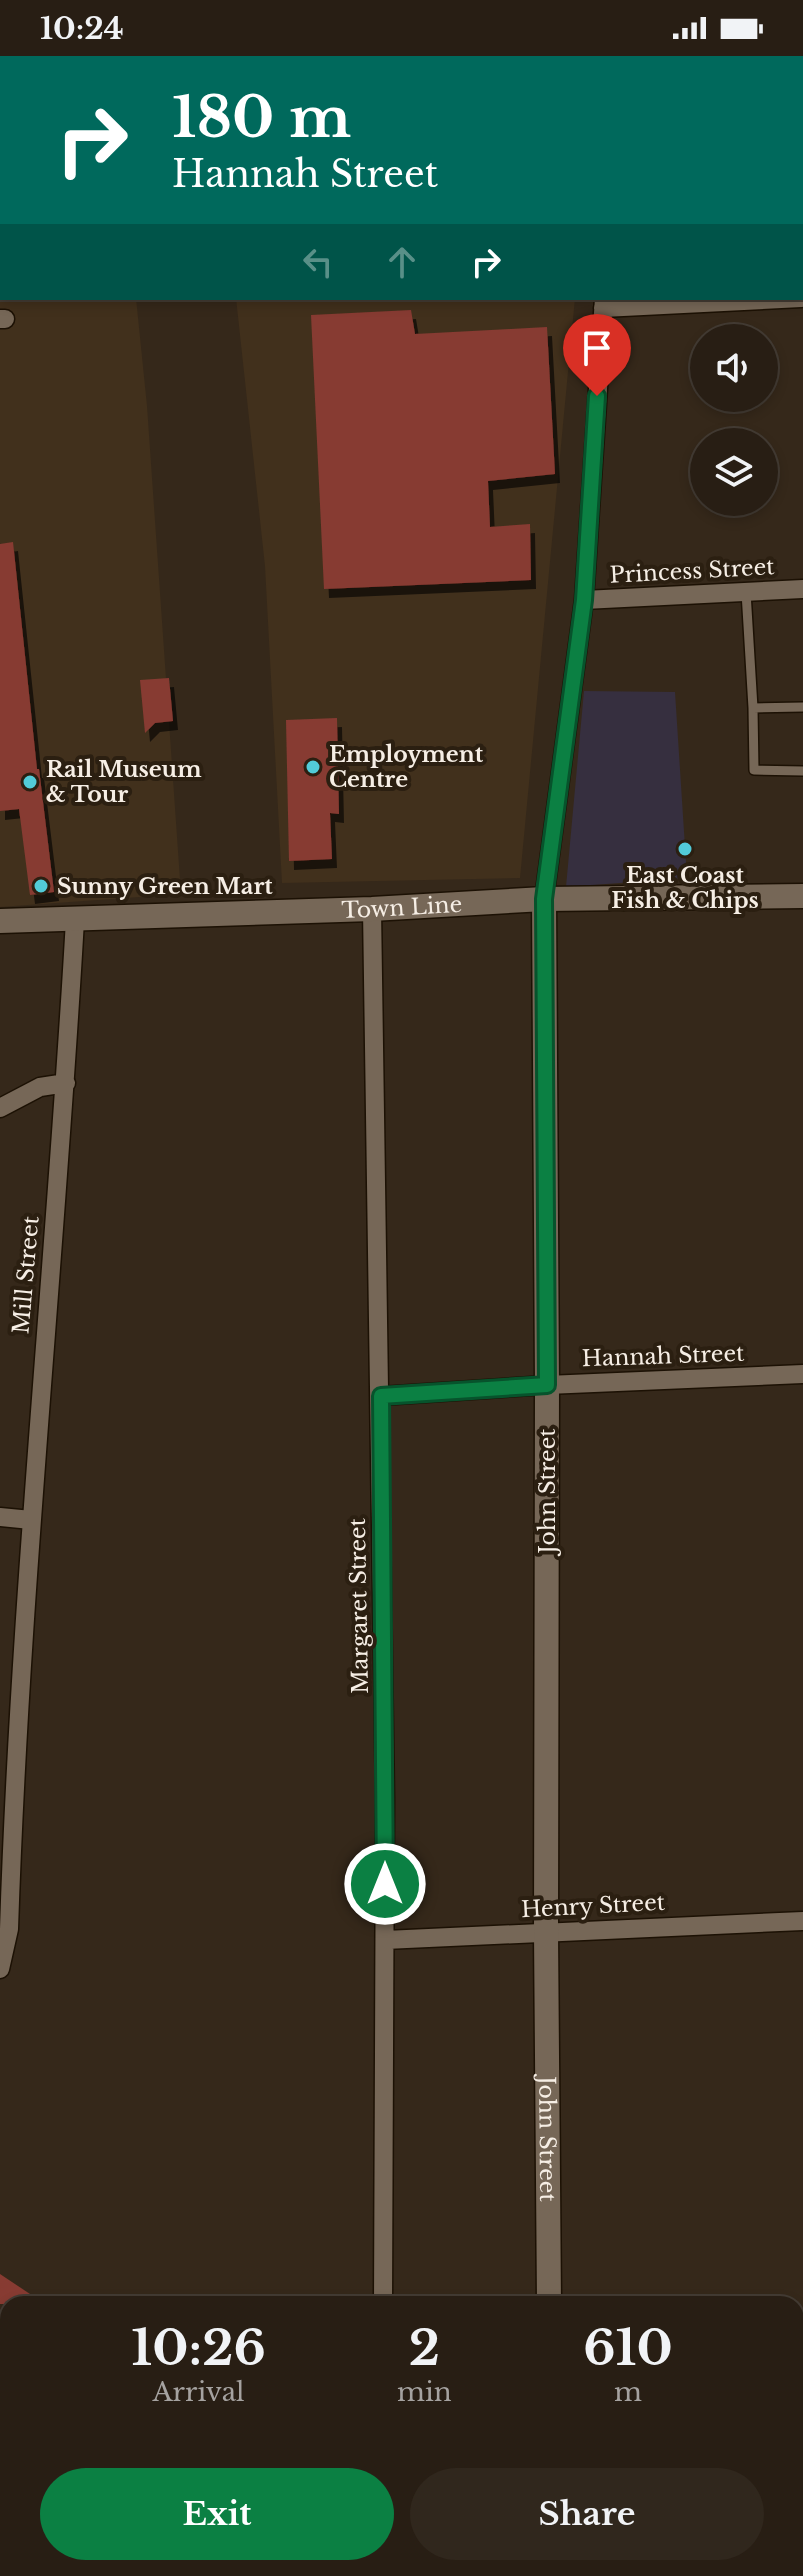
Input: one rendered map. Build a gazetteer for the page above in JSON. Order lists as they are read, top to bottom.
{
  "streets": {
    "main road": ["Town Line", "John Street"],
    "street": [
      "Princess Street",
      "Mill Street",
      "Hannah Street",
      "Margaret Street",
      "Henry Street"
    ]
  },
  "crossings": [
    ["Princess Street", "John Street"],
    ["Town Line", "Mill Street"],
    ["Town Line", "John Street"],
    ["Town Line", "Margaret Street"],
    ["Hannah Street", "John Street"],
    ["Hannah Street", "Margaret Street"],
    ["John Street", "Henry Street"],
    ["Margaret Street", "Henry Street"]
  ],
  "places": [
    "Employment Centre",
    "Rail Museum & Tour",
    "East Coast Fish & Chips",
    "Sunny Green Mart"
  ],
  "page": {
    "status": "10:24",
    "turn": ["180 m", "Hannah Street"],
    "eta": [
      "10:26",
      "Arrival",
      "2",
      "min",
      "610",
      "m"
    ],
    "buttons": ["Exit", "Share"]
  }
}
